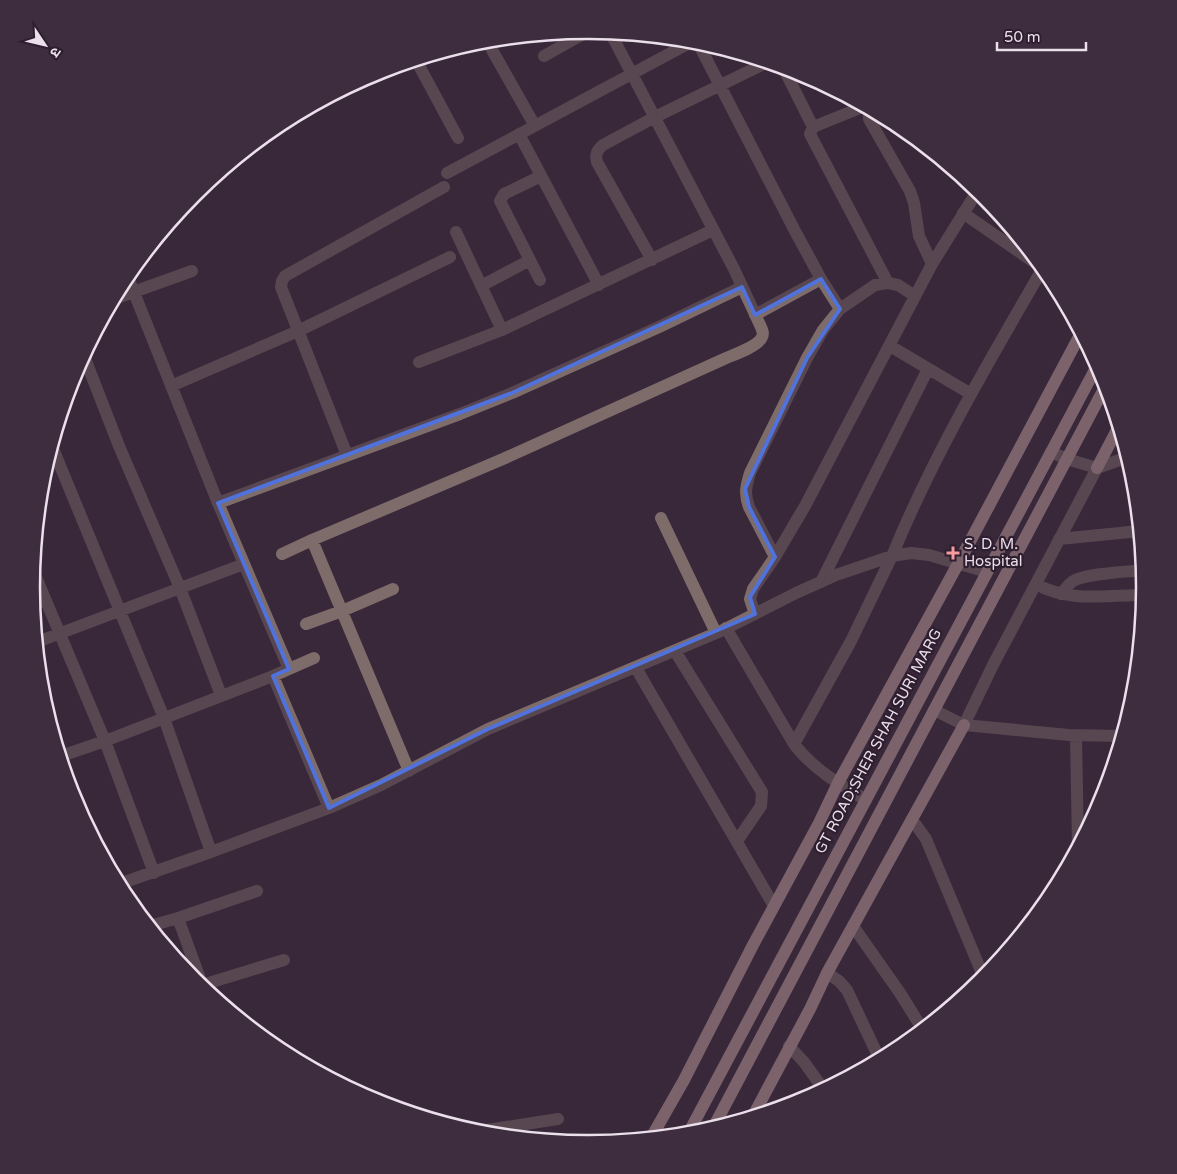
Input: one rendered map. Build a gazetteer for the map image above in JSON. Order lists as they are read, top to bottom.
{
  "streets": {
    "main road": ["GT ROAD;SHER SHAH SURI MARG"]
  },
  "places": {
    "health": ["S. D. M. Hospital"]
  },
  "scale_bar": "50 m",
  "north": "bottom right"
}
